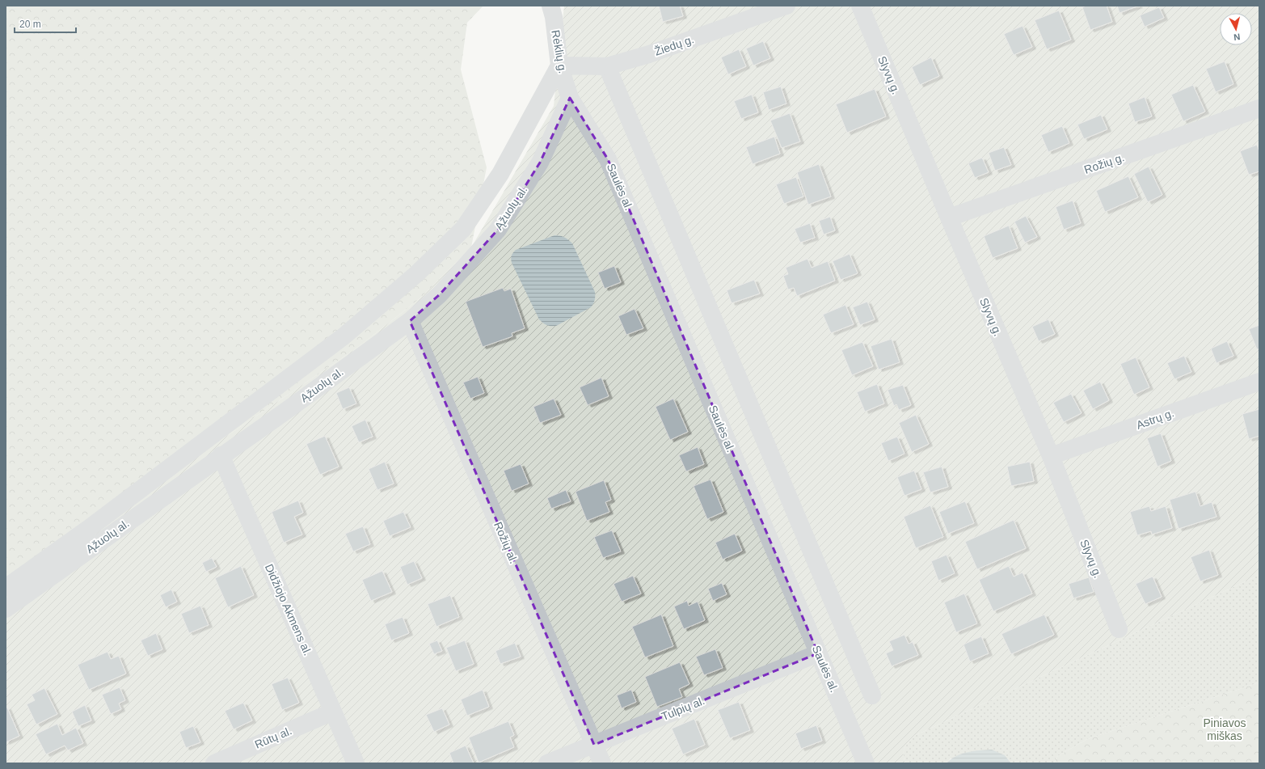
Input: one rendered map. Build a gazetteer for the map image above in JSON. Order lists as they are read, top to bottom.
{
  "streets": {
    "street": [
      "Žiedų g.",
      "Rėklių g.",
      "Slyvų g.",
      "Rožių g.",
      "Saulės al.",
      "Ąžuolų al.",
      "Astrų g.",
      "Rožių al.",
      "Didžiojo Akmens al.",
      "Tulpių al.",
      "Rūtų al."
    ]
  },
  "crossings": [
    ["Žiedų g.", "Rėklių g."],
    ["Rėklių g.", "Saulės al."],
    ["Rėklių g.", "Ąžuolų al."],
    ["Slyvų g.", "Rožių g."],
    ["Slyvų g.", "Astrų g."],
    ["Saulės al.", "Ąžuolų al."],
    ["Saulės al.", "Tulpių al."],
    ["Ąžuolų al.", "Rožių al."],
    ["Ąžuolų al.", "Didžiojo Akmens al."],
    ["Rožių al.", "Tulpių al."],
    ["Didžiojo Akmens al.", "Rūtų al."]
  ],
  "parks": ["Piniavos miškas"],
  "scale_bar": "20 m",
  "north": "bottom"
}
